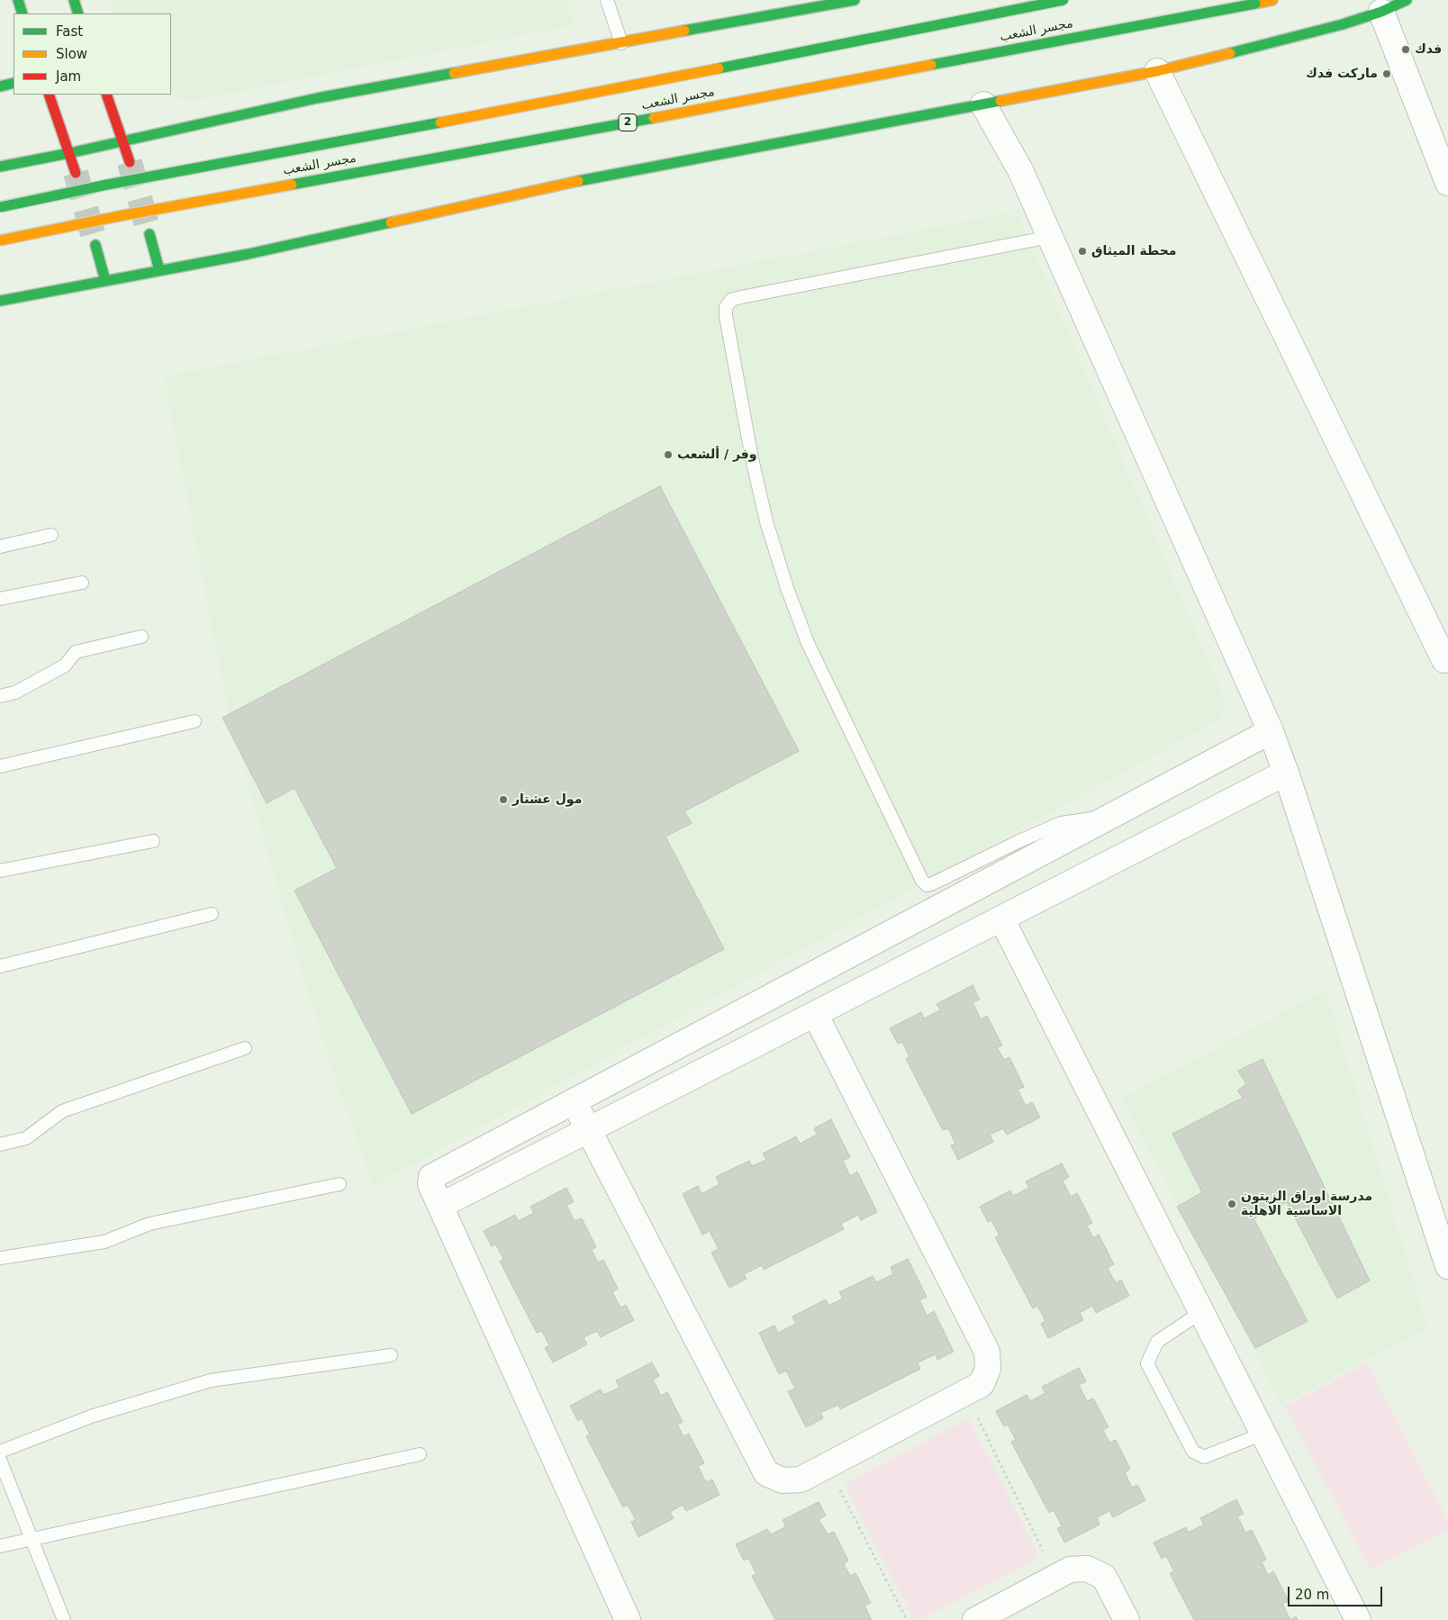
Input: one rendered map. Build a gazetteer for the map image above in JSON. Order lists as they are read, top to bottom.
{
  "streets": {
    "main road": ["مجسر الشعب", "2"]
  },
  "places": [
    "فدك",
    "ماركت فدك",
    "محطة الميثاق",
    "وفر / ألشعب",
    "مول عشتار",
    "مدرسة اوراق الزيتون الاساسية الاهلية"
  ],
  "legend": ["Fast", "Slow", "Jam"],
  "scale_bar": "20 m"
}
